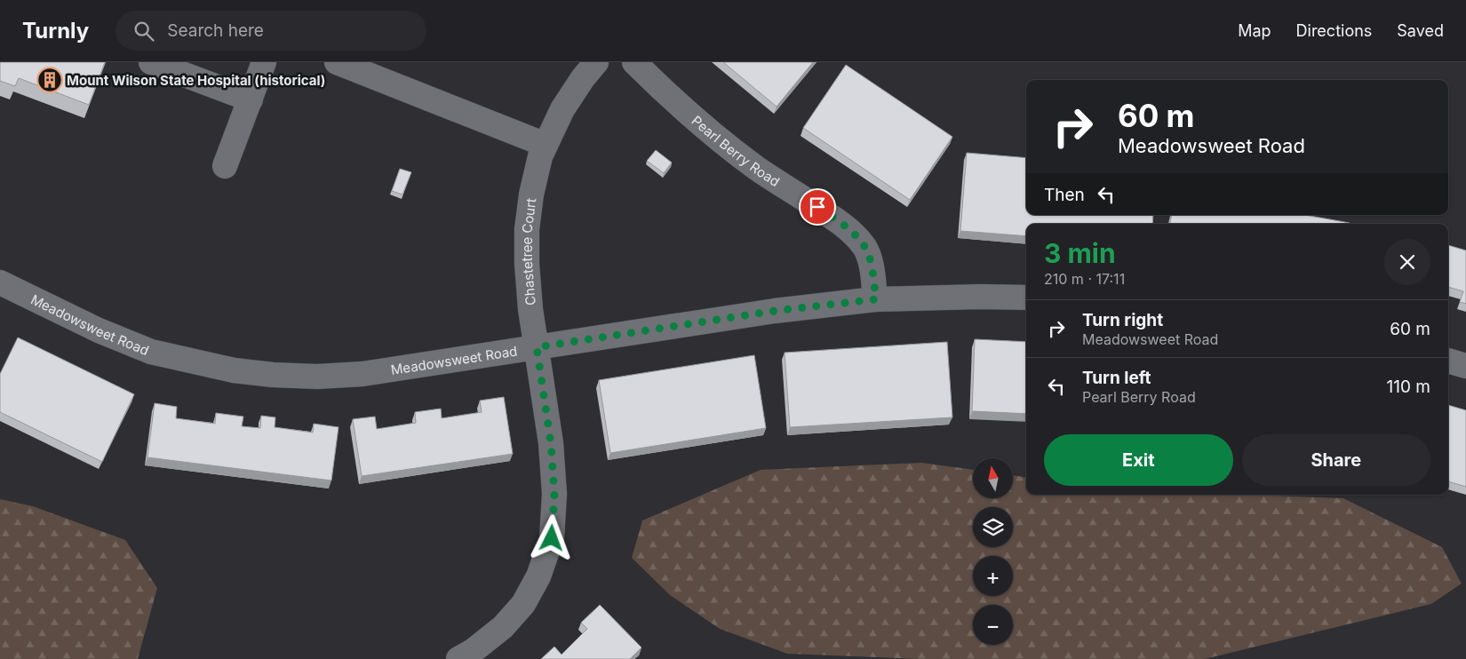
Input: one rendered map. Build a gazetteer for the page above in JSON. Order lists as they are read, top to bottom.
{
  "streets": {
    "street": ["Pearl Berry Road", "Chastetree Court", "Meadowsweet Road"]
  },
  "crossings": [
    ["Pearl Berry Road", "Meadowsweet Road"],
    ["Chastetree Court", "Meadowsweet Road"]
  ],
  "places": {
    "building": ["Mount Wilson State Hospital (historical)"]
  },
  "north": "top",
  "page": {
    "header": "Turnly",
    "search": "Search here",
    "nav": ["Map", "Directions", "Saved"],
    "turn": ["60 m", "Meadowsweet Road"],
    "then": "Then",
    "heading": ["3 min", "210 m · 17:11"],
    "list": [
      {
        "name": "Turn right",
        "note": "Meadowsweet Road",
        "value": "60 m"
      },
      {
        "name": "Turn left",
        "note": "Pearl Berry Road",
        "value": "110 m"
      }
    ],
    "buttons": ["Exit", "Share"],
    "map_buttons": ["+", "−"]
  }
}
